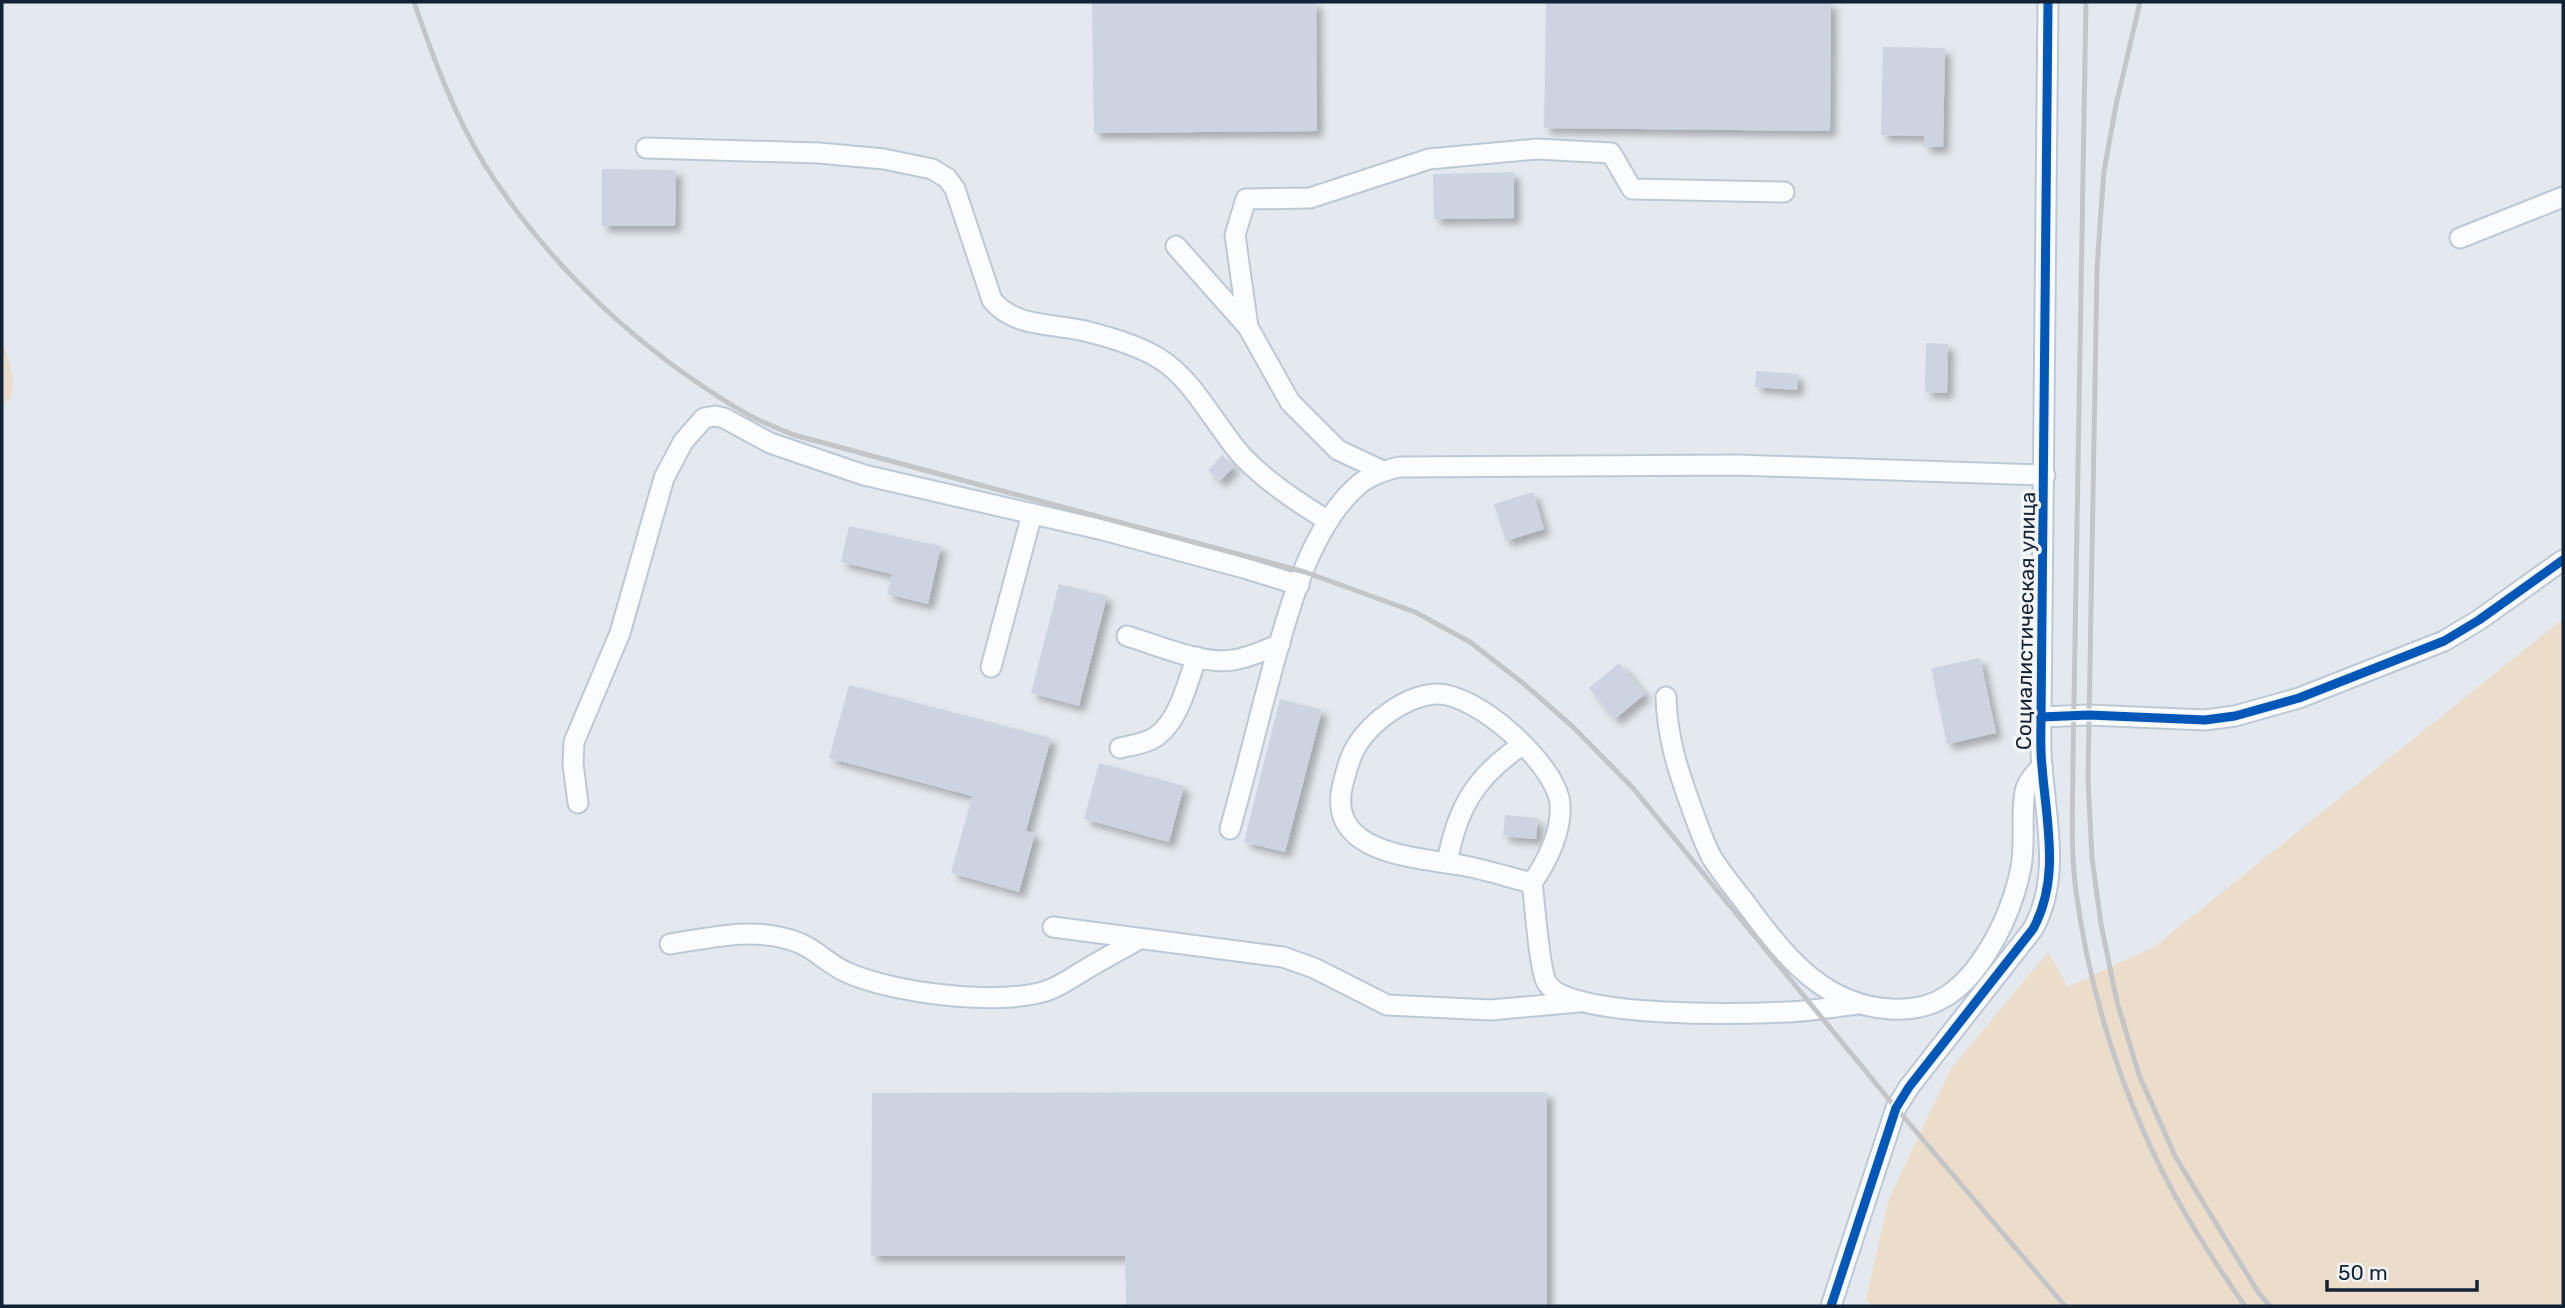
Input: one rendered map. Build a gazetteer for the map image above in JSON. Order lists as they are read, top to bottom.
{
  "streets": {
    "street": ["Социалистическая улица"]
  },
  "scale_bar": "50 m"
}
